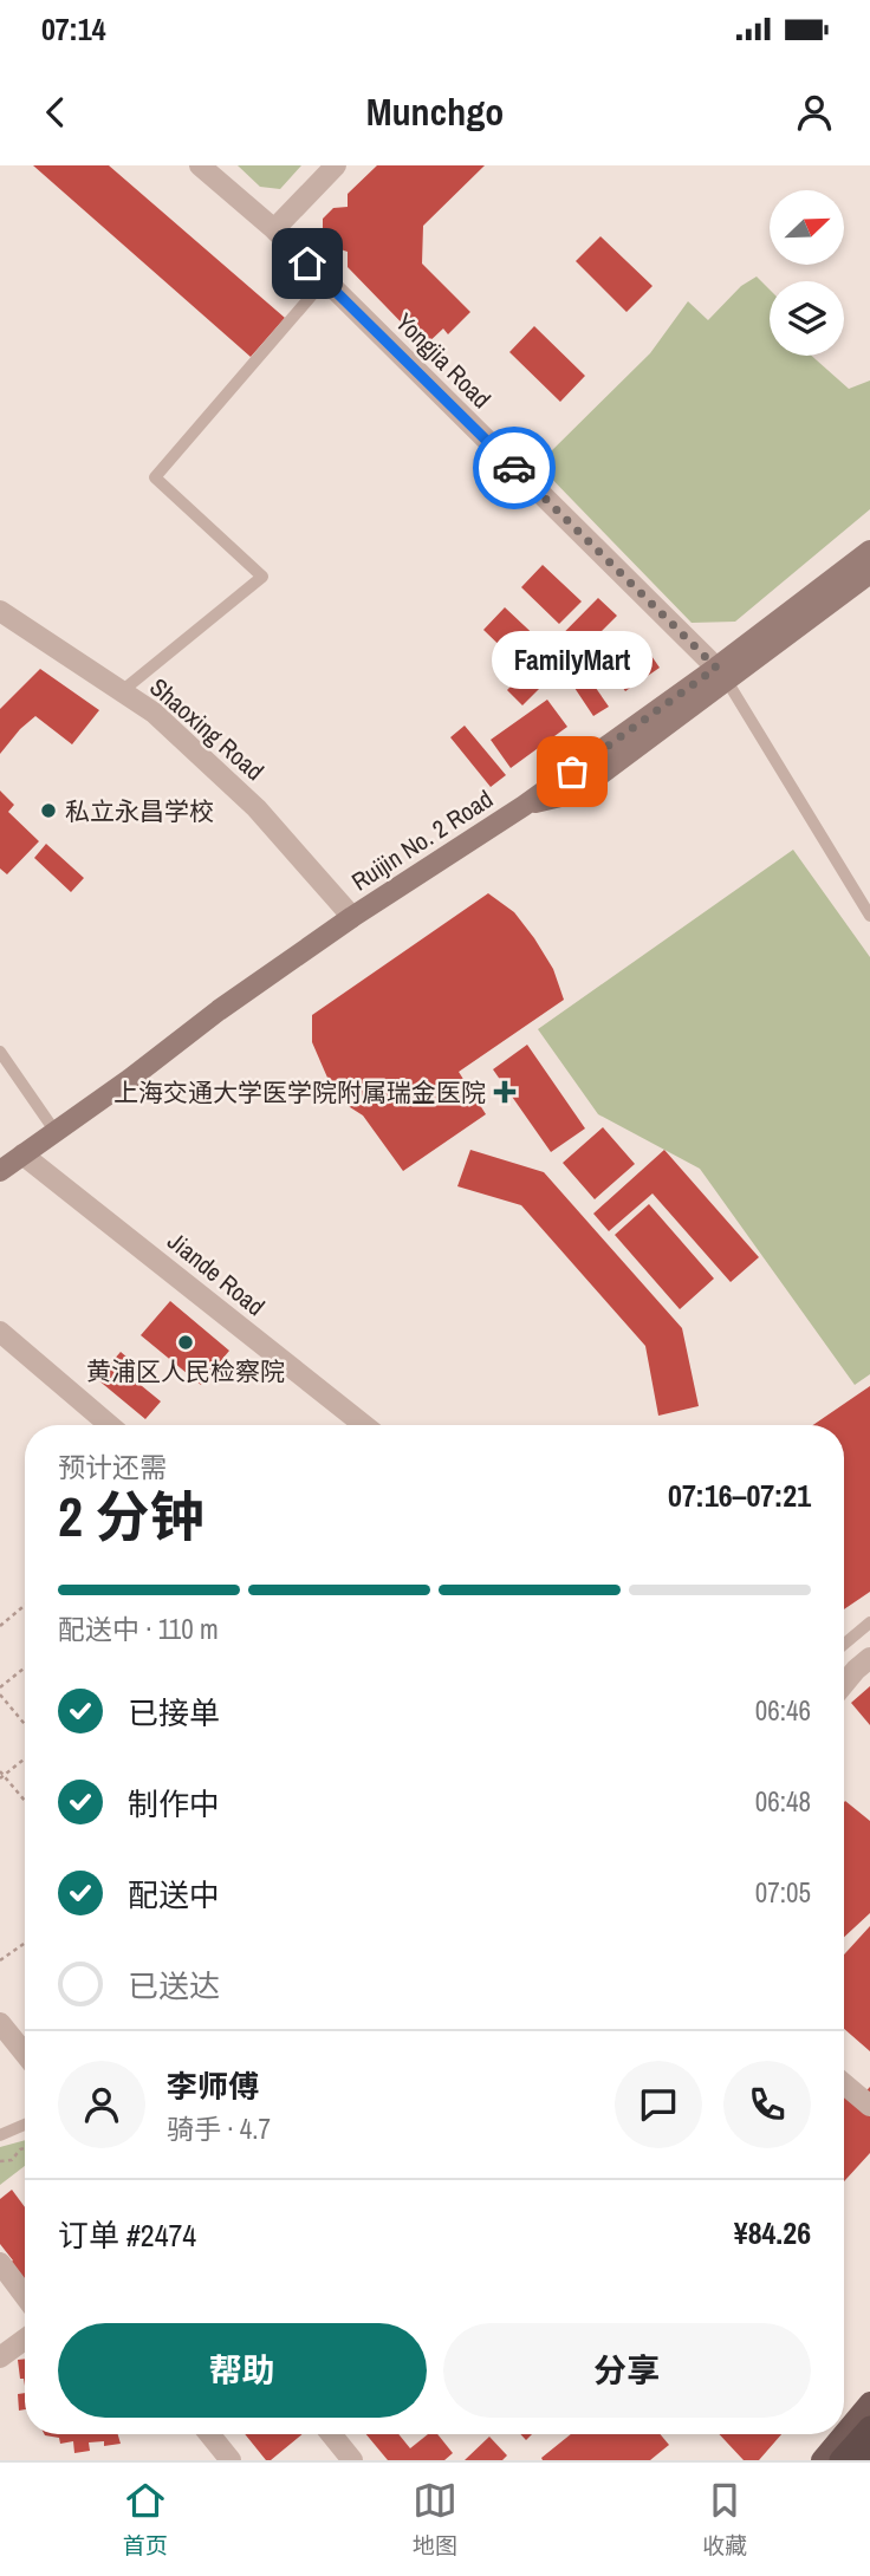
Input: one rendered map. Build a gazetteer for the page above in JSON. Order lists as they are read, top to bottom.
{
  "streets": {
    "main road": ["Ruijin No. 2 Road"],
    "street": ["Yongjia Road", "Shaoxing Road", "Jiande Road"]
  },
  "crossings": [
    ["Yongjia Road", "Ruijin No. 2 Road"],
    ["Shaoxing Road", "Ruijin No. 2 Road"],
    ["Ruijin No. 2 Road", "Jiande Road"]
  ],
  "places": {
    "other": ["FamilyMart", "私立永昌学校", "黄浦区人民检察院"],
    "health": ["上海交通大学医学院附属瑞金医院"]
  },
  "north": "top right",
  "page": {
    "status": "07:14",
    "header": "Munchgo",
    "bubble": "FamilyMart",
    "heading": ["2 分钟", "预计还需", "07:16–07:21"],
    "panel": [
      "李师傅",
      "骑手 · 4.7",
      "订单 #2474",
      "¥84.26"
    ],
    "bar": "配送中 · 110 m",
    "list": [
      ["已接单", "06:46"],
      ["制作中", "06:48"],
      ["配送中", "07:05"],
      "已送达"
    ],
    "buttons": ["帮助", "分享"],
    "tabs": ["首页", "地图", "收藏"]
  }
}
